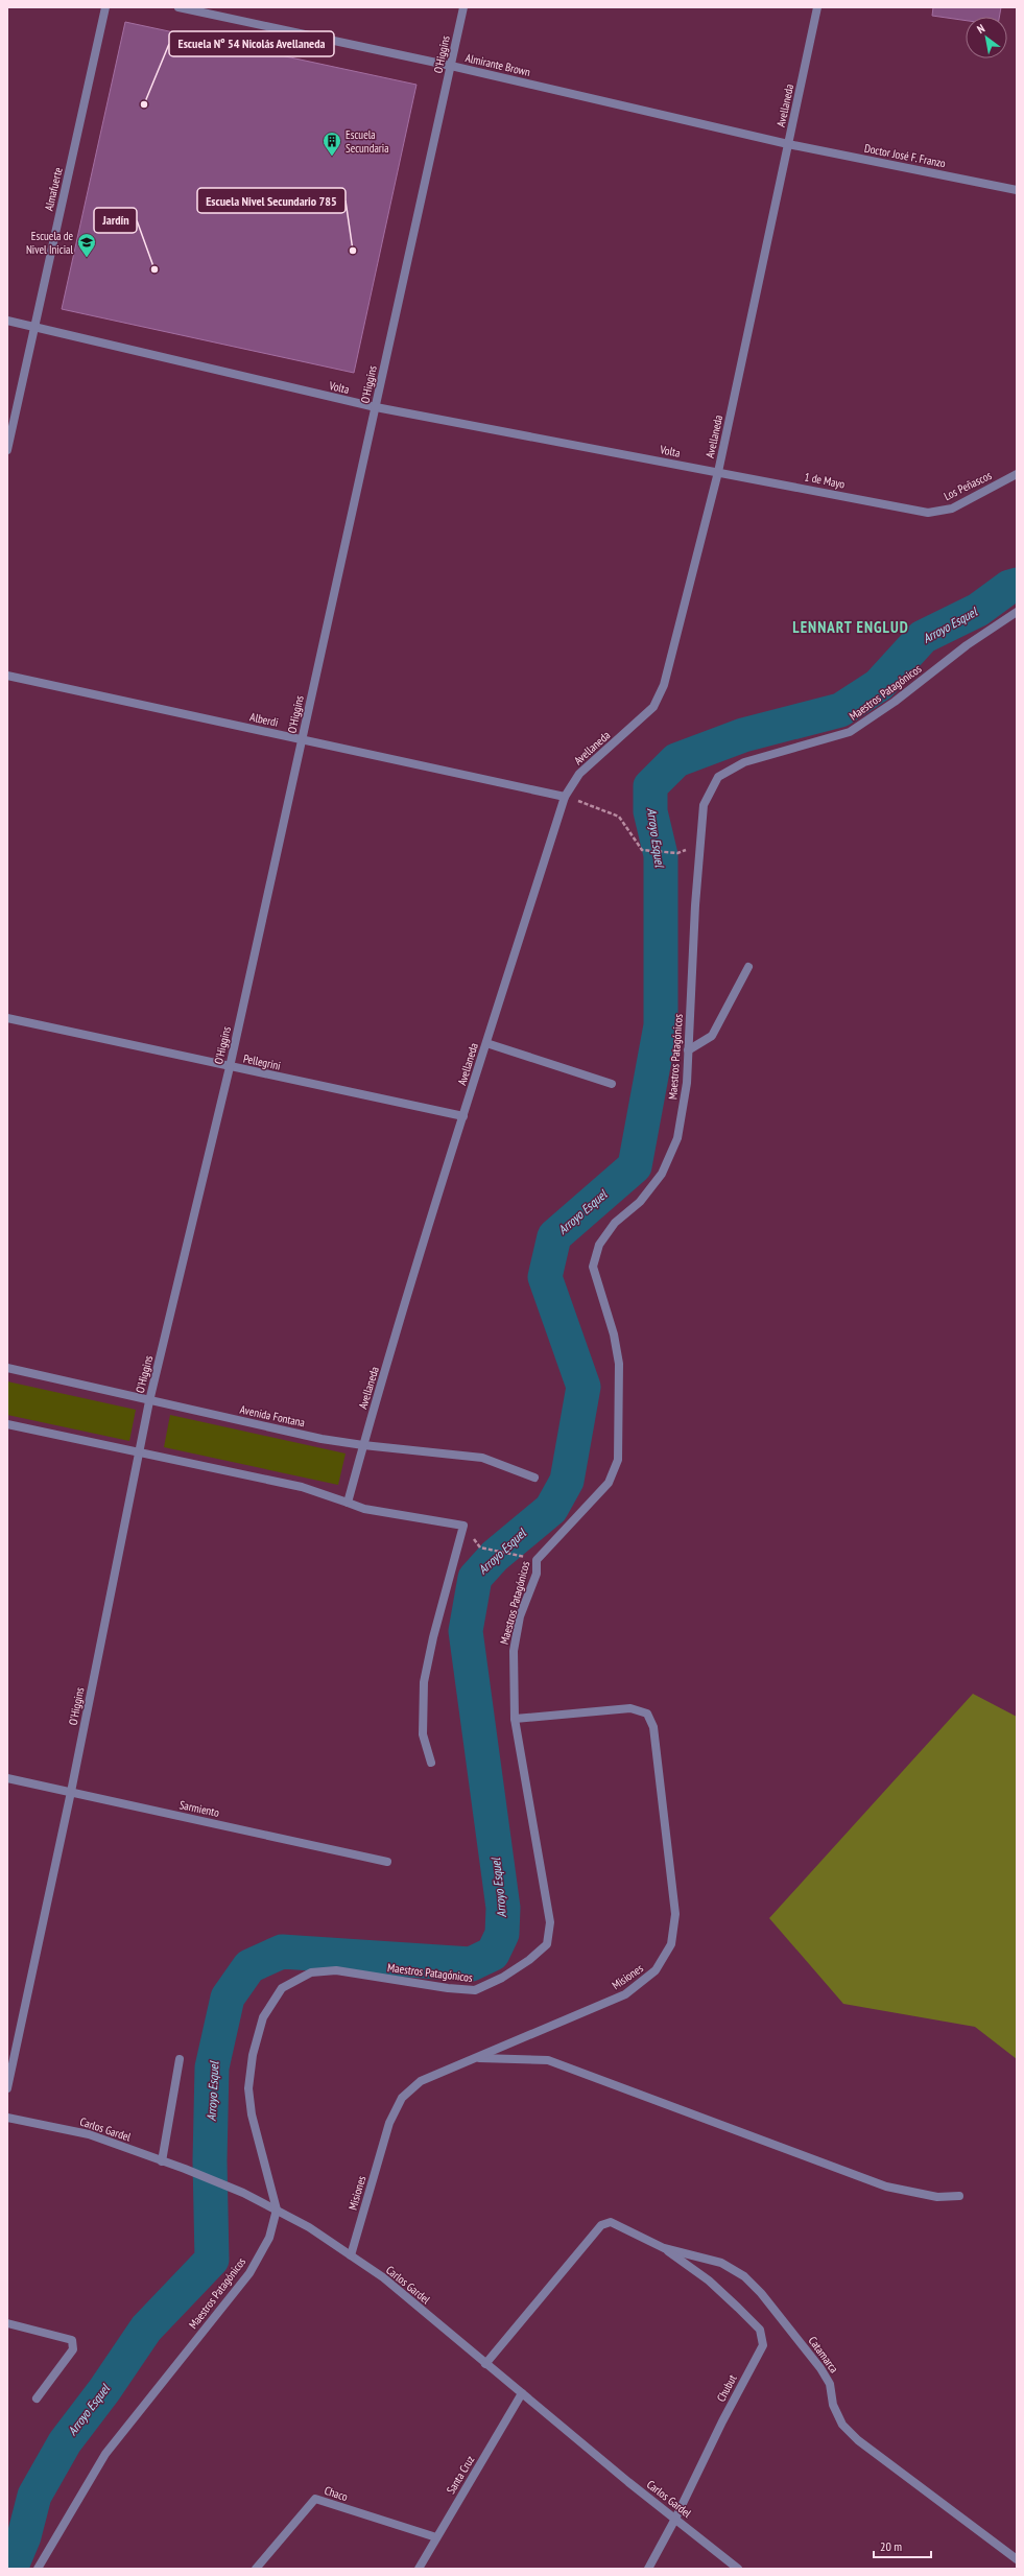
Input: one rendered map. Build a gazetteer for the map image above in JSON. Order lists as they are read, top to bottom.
{
  "streets": {
    "street": [
      "O'Higgins",
      "Almirante Brown",
      "Avellaneda",
      "Doctor José F. Franzo",
      "Almafuerte",
      "Volta",
      "1 de Mayo",
      "Los Peñascos",
      "Maestros Patagónicos",
      "Alberdi",
      "Pellegrini",
      "Avenida Fontana",
      "Sarmiento",
      "Misiones",
      "Carlos Gardel",
      "Catamarca",
      "Chubut",
      "Santa Cruz",
      "Chaco"
    ]
  },
  "crossings": [
    ["O'Higgins", "Almirante Brown"],
    ["O'Higgins", "Volta"],
    ["O'Higgins", "Alberdi"],
    ["O'Higgins", "Pellegrini"],
    ["O'Higgins", "Avenida Fontana"],
    ["O'Higgins", "Sarmiento"],
    ["Almirante Brown", "Avellaneda"],
    ["Almirante Brown", "Doctor José F. Franzo"],
    ["Avellaneda", "Doctor José F. Franzo"],
    ["Avellaneda", "Volta"],
    ["Avellaneda", "1 de Mayo"],
    ["Avellaneda", "Alberdi"],
    ["Avellaneda", "Pellegrini"],
    ["Avellaneda", "Avenida Fontana"],
    ["Almafuerte", "Volta"],
    ["Volta", "1 de Mayo"],
    ["1 de Mayo", "Los Peñascos"],
    ["Maestros Patagónicos", "Misiones"],
    ["Maestros Patagónicos", "Carlos Gardel"],
    ["Misiones", "Carlos Gardel"],
    ["Carlos Gardel", "Catamarca"],
    ["Carlos Gardel", "Chubut"],
    ["Carlos Gardel", "Santa Cruz"],
    ["Catamarca", "Chubut"],
    ["Santa Cruz", "Chaco"]
  ],
  "districts": ["LENNART ENGLUD"],
  "water": ["Arroyo Esquel"],
  "places": {
    "other": ["Escuela Nº 54 Nicolás Avellaneda", "Escuela Nivel Secundario 785", "Jardín"],
    "building": ["Escuela Secundaria"],
    "school or university": ["Escuela de Nivel Inicial"]
  },
  "scale_bar": "20 m",
  "north": "top left"
}
